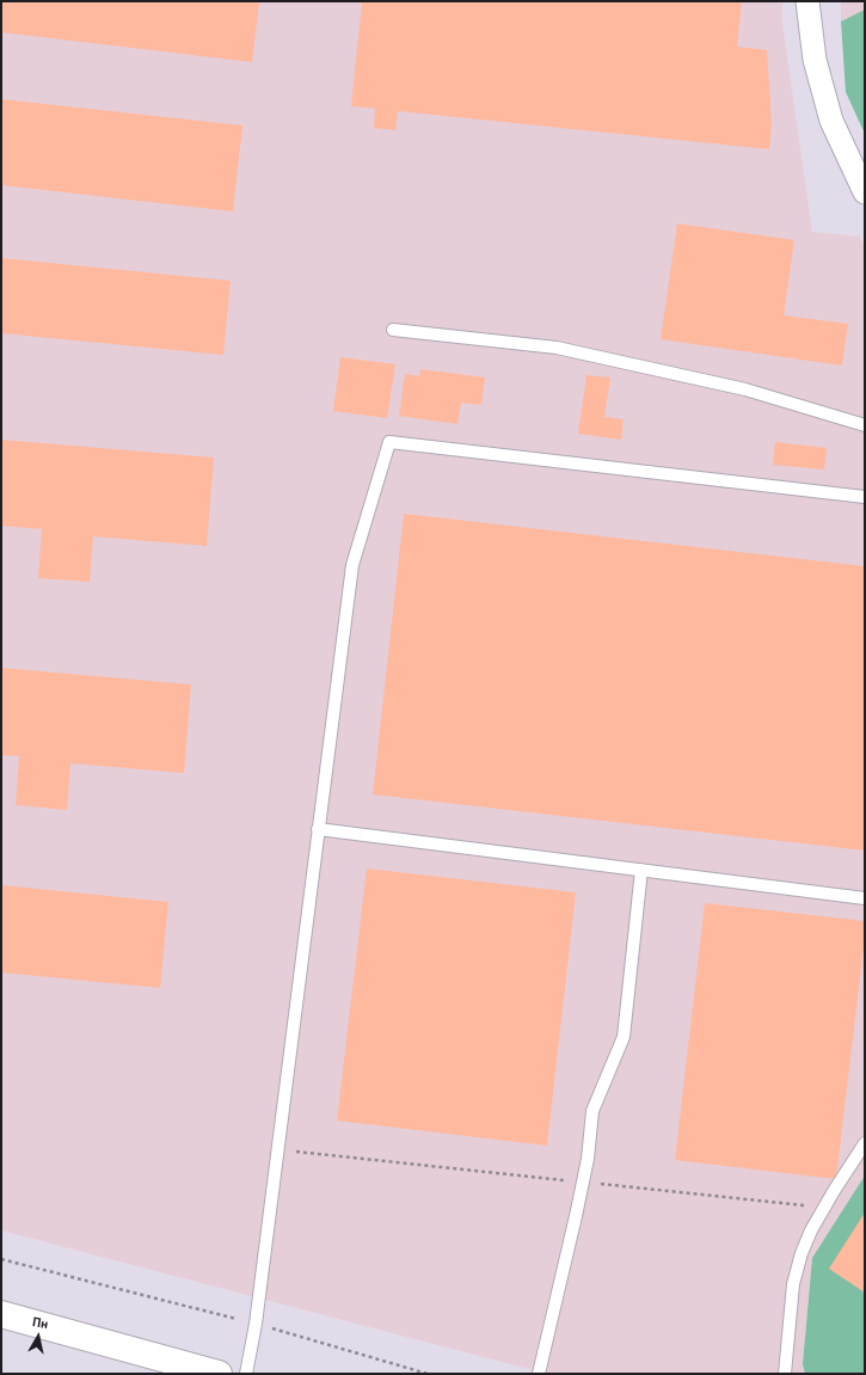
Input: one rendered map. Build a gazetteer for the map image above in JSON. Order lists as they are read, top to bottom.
{
  "north": "top"
}
